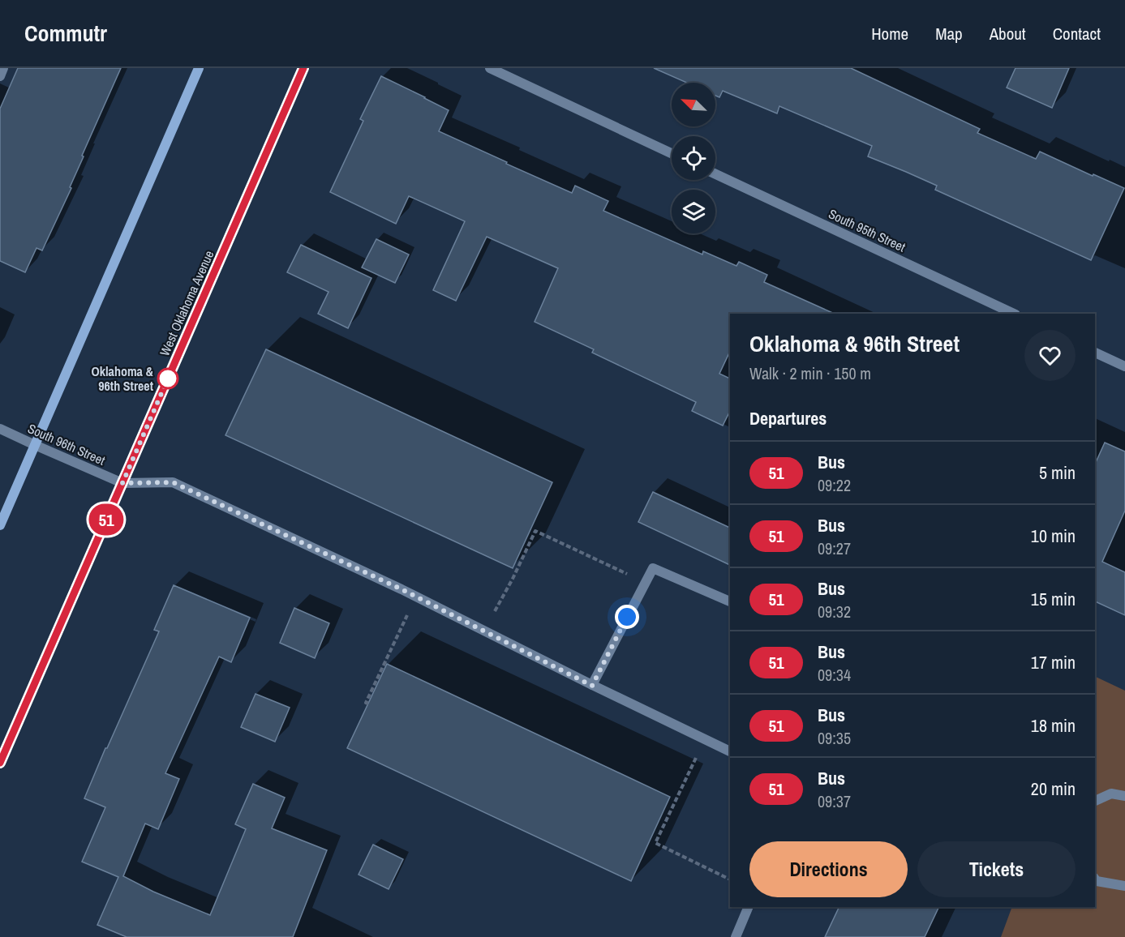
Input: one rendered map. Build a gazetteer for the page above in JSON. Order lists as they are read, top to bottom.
{
  "streets": {
    "main road": ["West Oklahoma Avenue"],
    "street": ["South 95th Street", "South 96th Street"]
  },
  "crossings": [
    ["West Oklahoma Avenue", "South 96th Street"]
  ],
  "places": ["Oklahoma & 96th Street"],
  "lines": ["bus line 51"],
  "north": "top left",
  "page": {
    "header": "Commutr",
    "nav": [
      "Home",
      "Map",
      "About",
      "Contact"
    ],
    "on_map": "51",
    "heading": [
      ["Oklahoma & 96th Street", "Walk · 2 min · 150 m"],
      "Departures"
    ],
    "list": [
      {
        "mark": "51",
        "name": "Bus",
        "note": "09:22",
        "value": "5 min"
      },
      {
        "mark": "51",
        "name": "Bus",
        "note": "09:27",
        "value": "10 min"
      },
      {
        "mark": "51",
        "name": "Bus",
        "note": "09:32",
        "value": "15 min"
      },
      {
        "mark": "51",
        "name": "Bus",
        "note": "09:34",
        "value": "17 min"
      },
      {
        "mark": "51",
        "name": "Bus",
        "note": "09:35",
        "value": "18 min"
      },
      {
        "mark": "51",
        "name": "Bus",
        "note": "09:37",
        "value": "20 min"
      }
    ],
    "buttons": ["Directions", "Tickets"]
  }
}
